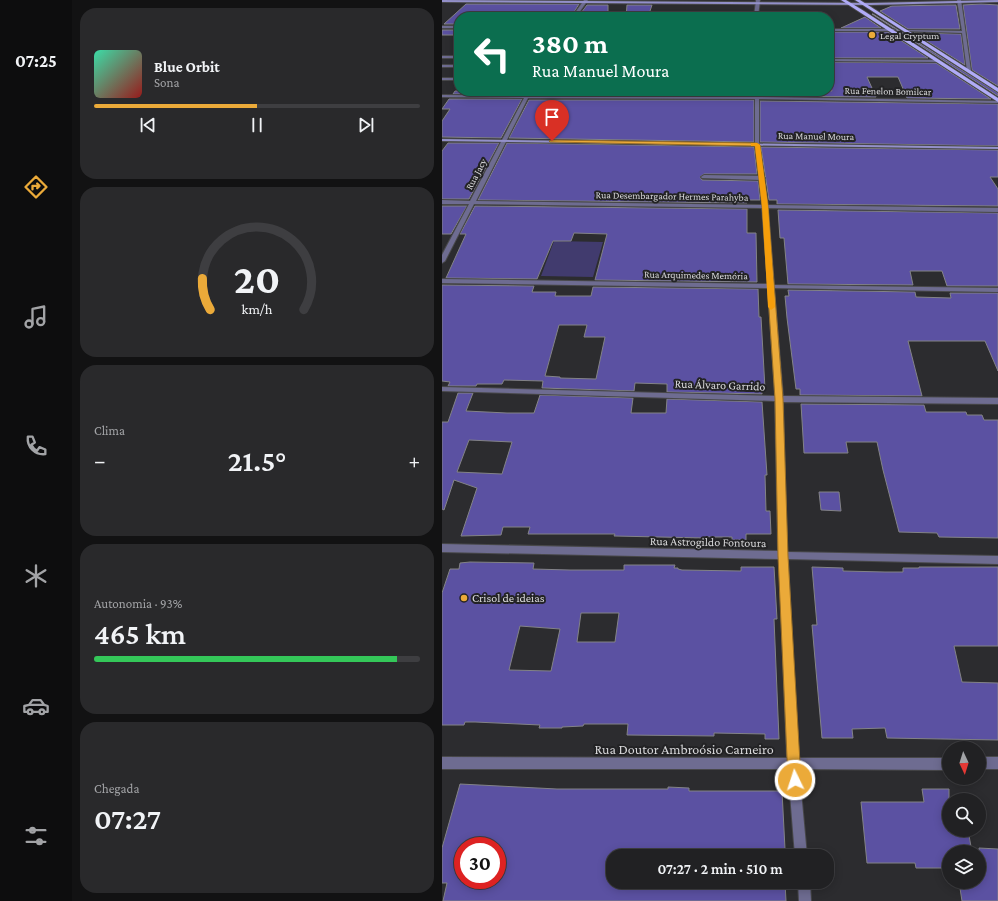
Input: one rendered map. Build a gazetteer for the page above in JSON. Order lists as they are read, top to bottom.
{
  "streets": {
    "street": [
      "Rua Fenelon Bomilcar",
      "Rua Manuel Moura",
      "Rua Jacy",
      "Rua Desembargador Hermes Parahyba",
      "Rua Arquimedes Memória",
      "Rua Álvaro Garrido",
      "Rua Astrogildo Fontoura",
      "Rua Doutor Ambroósio Carneiro"
    ]
  },
  "crossings": [
    ["Rua Fenelon Bomilcar", "Rua Jacy"],
    ["Rua Manuel Moura", "Rua Jacy"],
    ["Rua Jacy", "Rua Desembargador Hermes Parahyba"]
  ],
  "places": ["Legal Cryptum", "Crisol de ideias"],
  "north": "bottom",
  "page": {
    "tabs": "07:25",
    "turn": ["380 m", "Rua Manuel Moura"],
    "song": ["Blue Orbit", "Sona"],
    "tile": [
      "Clima",
      ["Autonomia · 93%", "465 km"],
      ["Chegada", "07:27"]
    ],
    "heat": ["−", "21.5°", "+"],
    "limit": "30",
    "trip": "07:27 · 2 min · 510 m",
    "gauge": ["20", "km/h"]
  }
}
